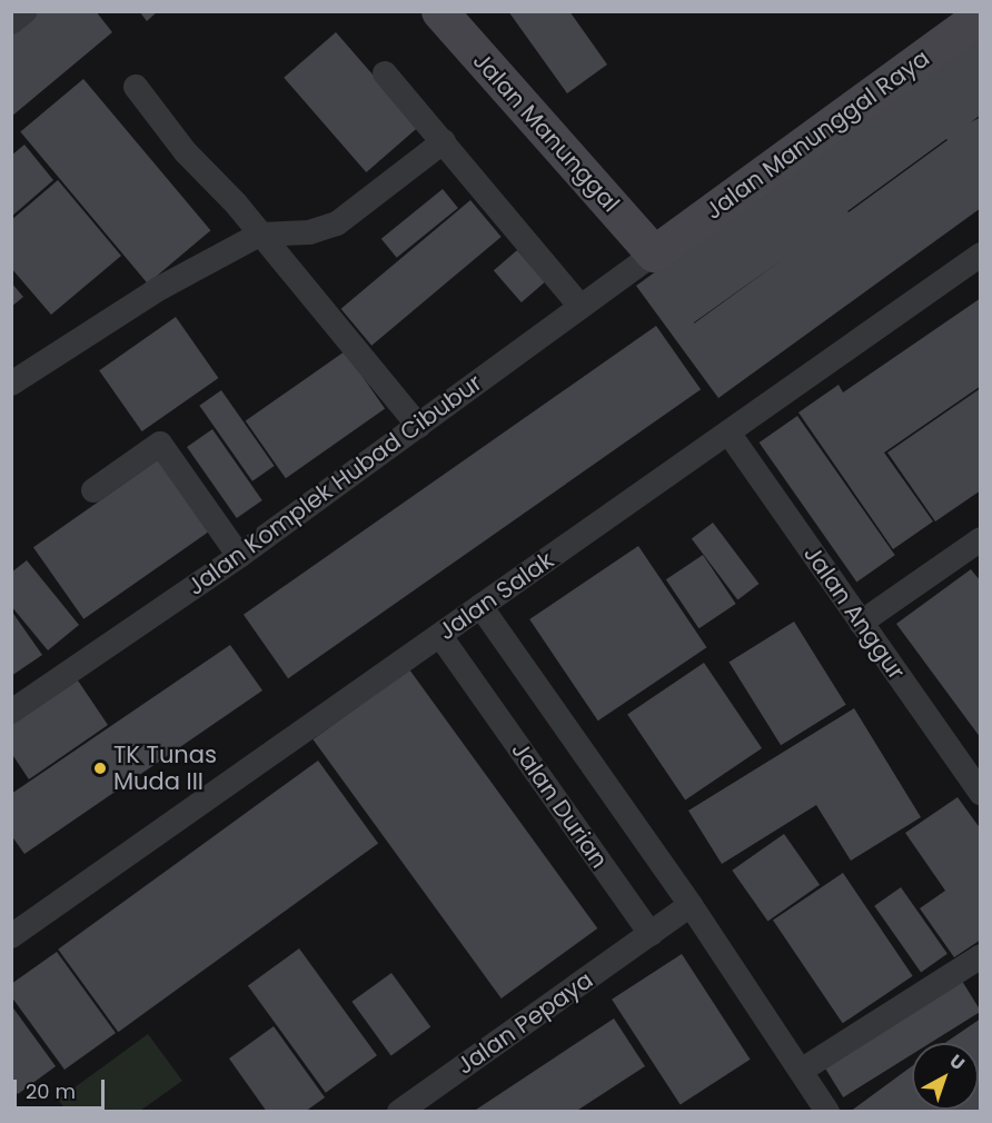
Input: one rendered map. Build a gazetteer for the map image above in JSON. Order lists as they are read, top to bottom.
{
  "streets": {
    "street": [
      "Jalan Manunggal",
      "Jalan Manunggal Raya",
      "Jalan Komplek Hubad Cibubur",
      "Jalan Salak",
      "Jalan Anggur",
      "Jalan Durian",
      "Jalan Pepaya"
    ]
  },
  "crossings": [
    ["Jalan Manunggal", "Jalan Manunggal Raya"],
    ["Jalan Manunggal", "Jalan Komplek Hubad Cibubur"],
    ["Jalan Manunggal Raya", "Jalan Komplek Hubad Cibubur"],
    ["Jalan Salak", "Jalan Anggur"],
    ["Jalan Salak", "Jalan Durian"],
    ["Jalan Durian", "Jalan Pepaya"]
  ],
  "places": ["TK Tunas Muda III"],
  "scale_bar": "20 m",
  "north": "top right"
}
